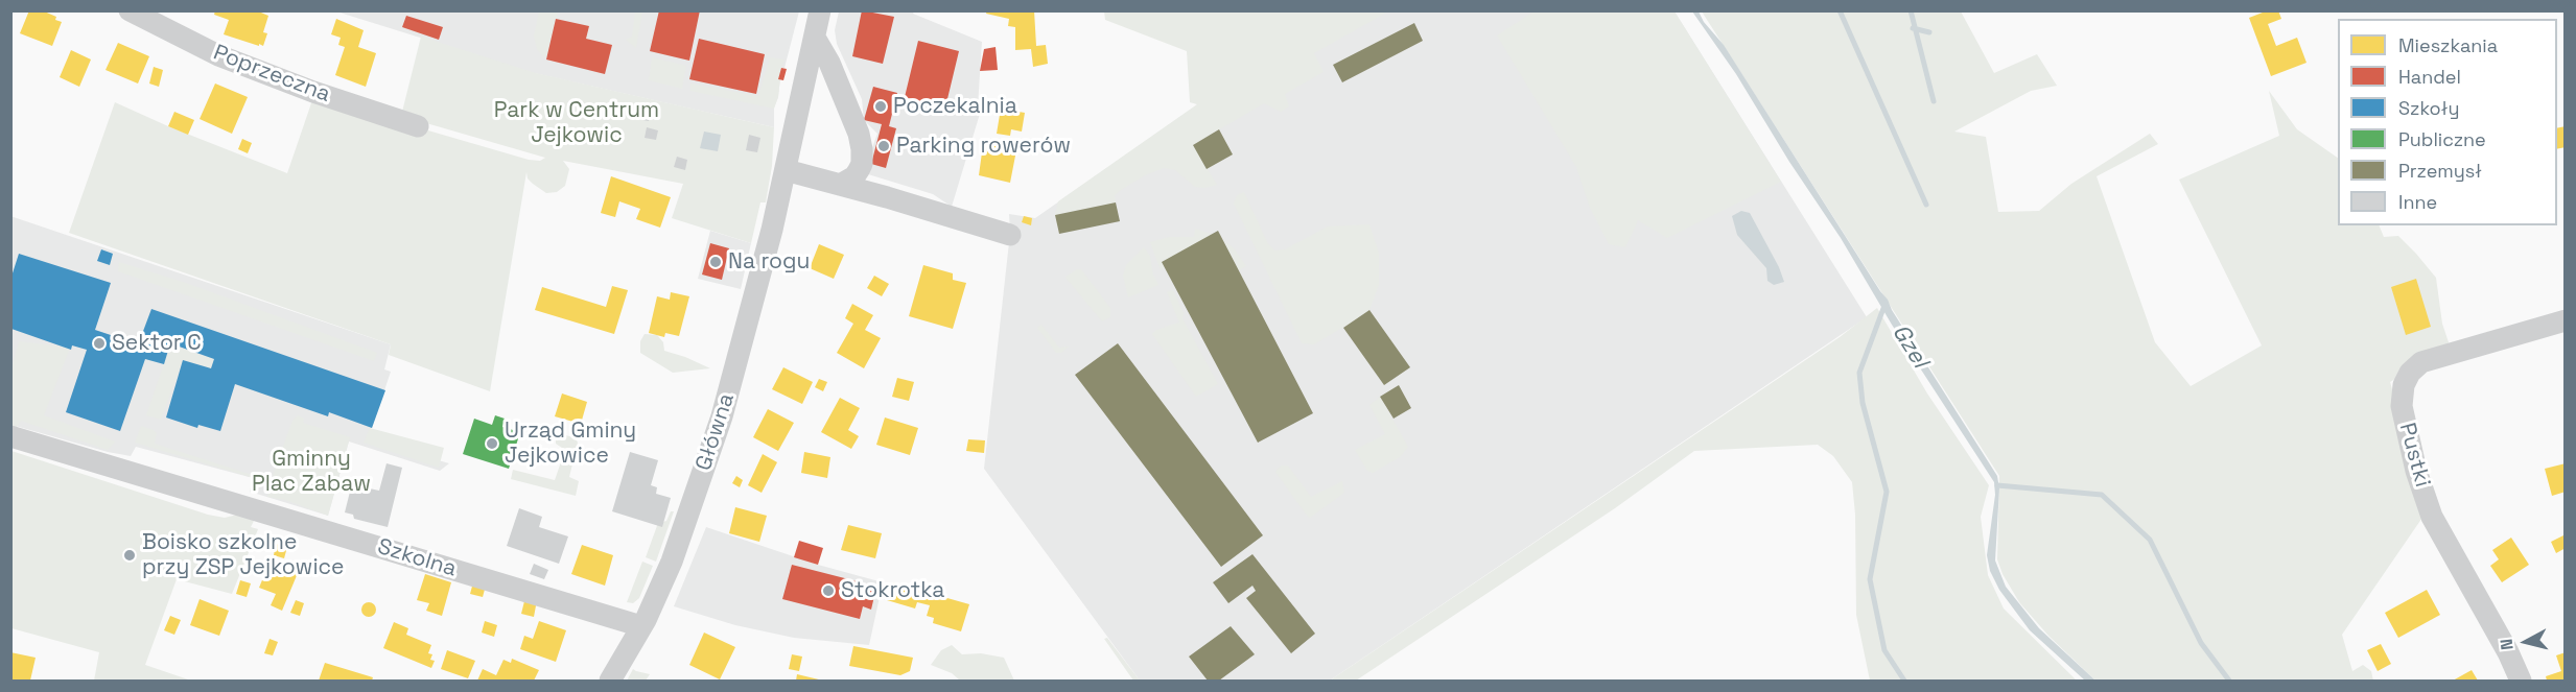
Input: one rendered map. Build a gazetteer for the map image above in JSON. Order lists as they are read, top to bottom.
{
  "streets": {
    "street": [
      "Poprzeczna",
      "Główna",
      "Pustki",
      "Szkolna"
    ]
  },
  "crossings": [
    ["Główna", "Szkolna"]
  ],
  "water": ["Gzel"],
  "parks": ["Park w Centrum Jejkowic", "Gminny Plac Zabaw"],
  "places": [
    "Poczekalnia",
    "Parking rowerów",
    "Na rogu",
    "Sektor C",
    "Urząd Gminy Jejkowice",
    "Boisko szkolne przy ZSP Jejkowice",
    "Stokrotka"
  ],
  "legend": [
    "Mieszkania",
    "Handel",
    "Szkoły",
    "Publiczne",
    "Przemysł",
    "Inne"
  ],
  "north": "left"
}
